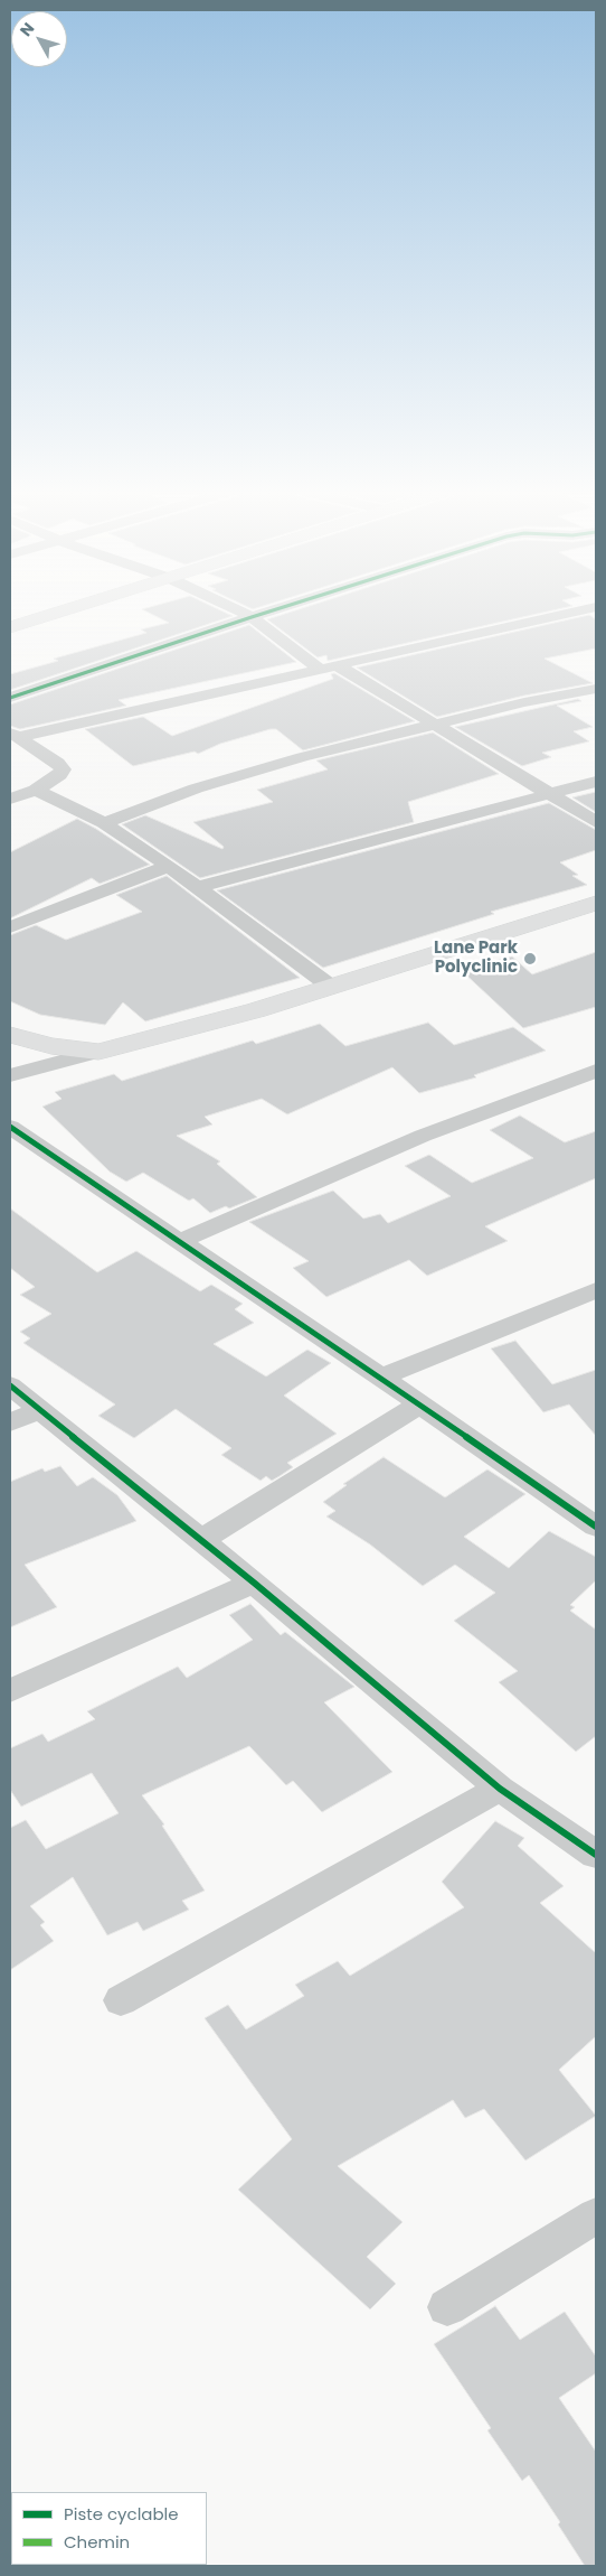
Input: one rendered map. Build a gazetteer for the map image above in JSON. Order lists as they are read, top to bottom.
{
  "places": ["Lane Park Polyclinic"],
  "legend": ["Piste cyclable", "Chemin"],
  "north": "top left"
}
